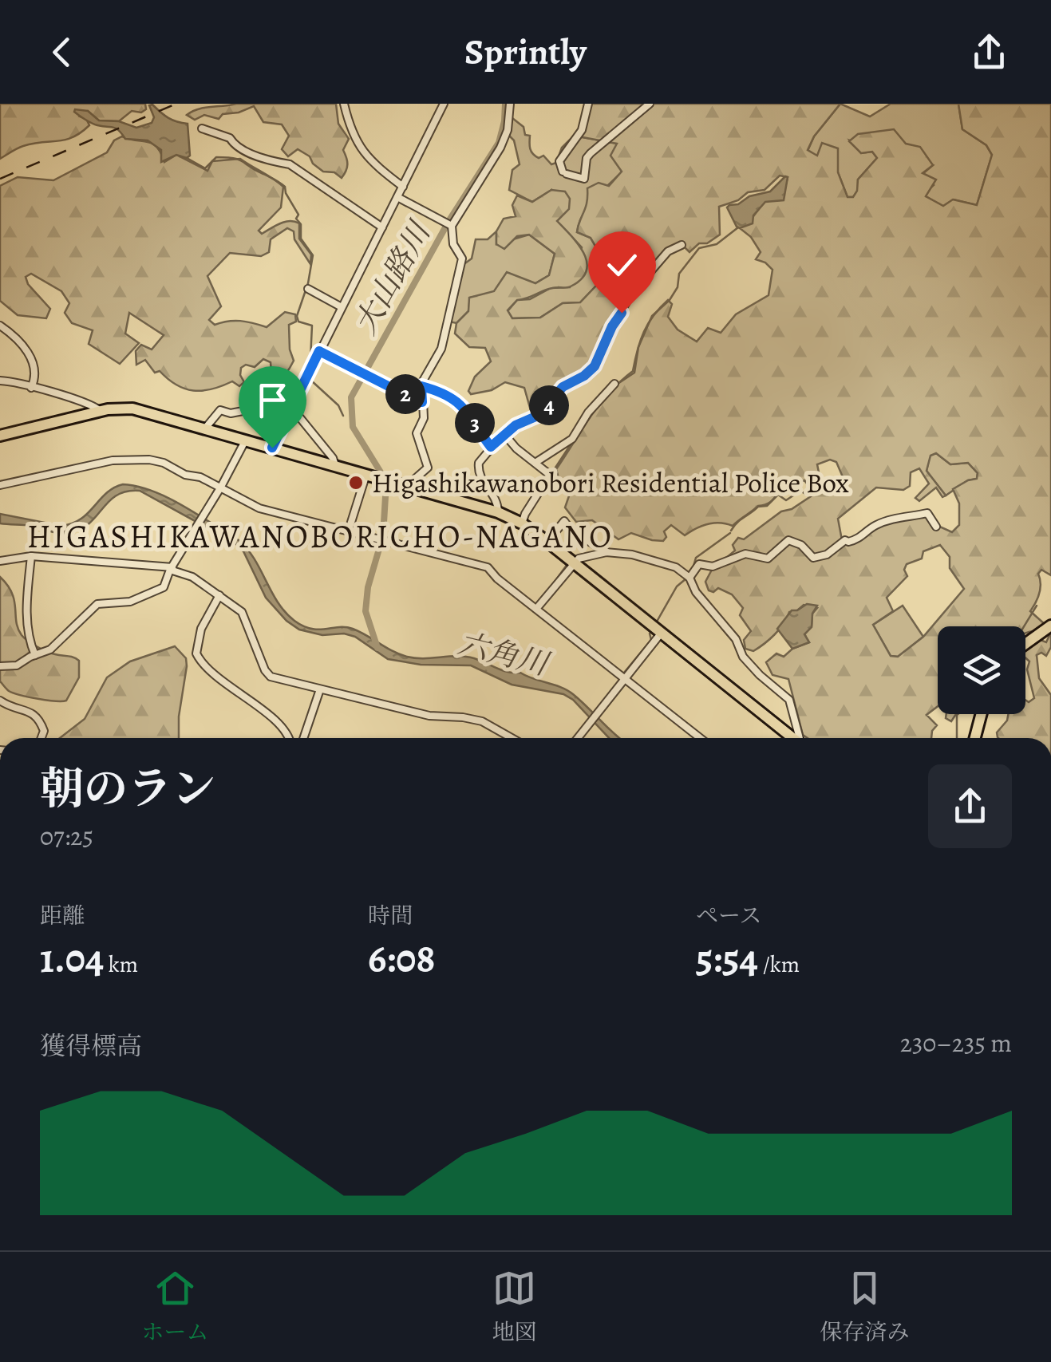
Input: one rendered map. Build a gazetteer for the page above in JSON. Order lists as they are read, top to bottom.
{
  "districts": ["HIGASHIKAWANOBORICHO-NAGANO"],
  "water": ["大山路川", "六角川"],
  "places": ["Higashikawanobori Residential Police Box"],
  "page": {
    "header": "Sprintly",
    "pins": ["2", "4", "3"],
    "heading": ["朝のラン", "07:25"],
    "stats": [
      ["距離", "1.04 km"],
      ["時間", "6:08"],
      ["ペース", "5:54 /km"]
    ],
    "chart": ["獲得標高", "230–235 m"],
    "tabs": ["ホーム", "地図", "保存済み"]
  }
}
